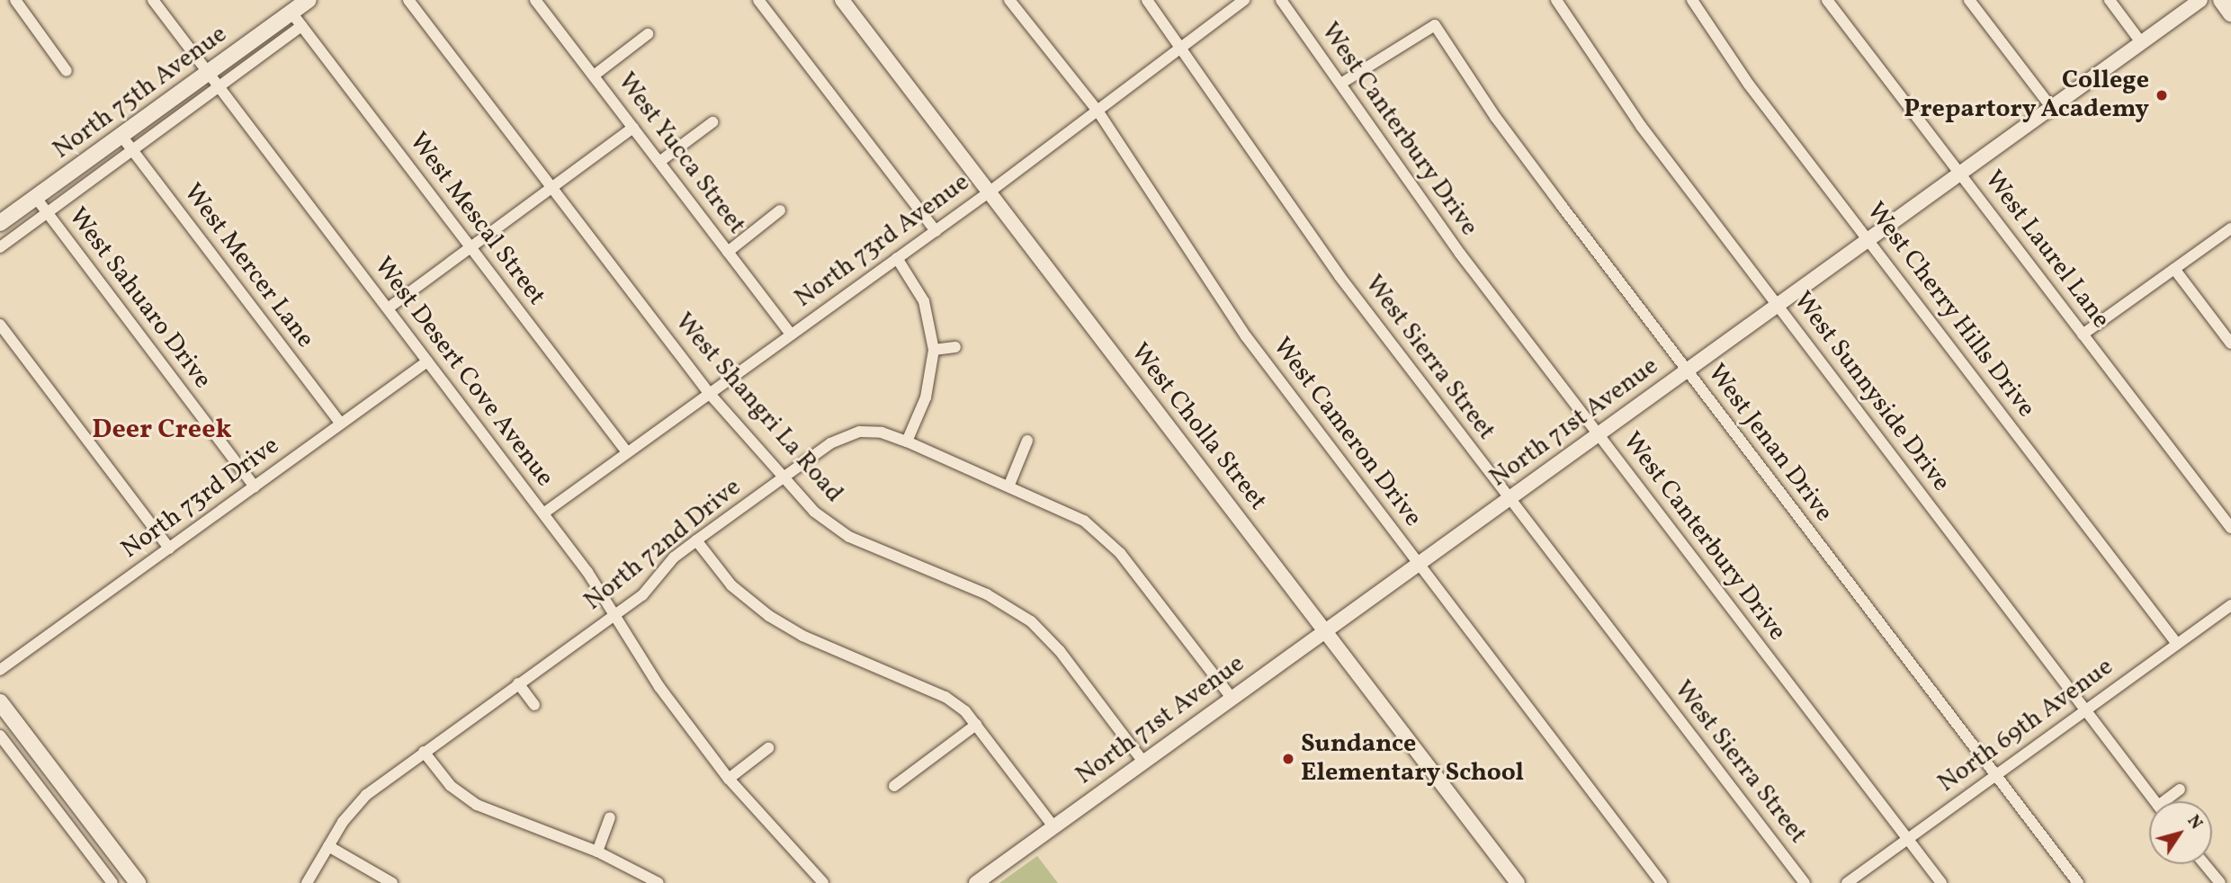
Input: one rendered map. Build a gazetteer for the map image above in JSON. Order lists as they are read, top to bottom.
{
  "streets": {
    "main road": ["North 75th Avenue"],
    "street": [
      "West Canterbury Drive",
      "West Yucca Street",
      "West Mescal Street",
      "North 73rd Avenue",
      "West Laurel Lane",
      "West Mercer Lane",
      "West Sahuaro Drive",
      "West Cherry Hills Drive",
      "West Sierra Street",
      "West Desert Cove Avenue",
      "West Sunnyside Drive",
      "West Shangri La Road",
      "North 71st Avenue",
      "West Cholla Street",
      "West Cameron Drive",
      "West Jenan Drive",
      "North 73rd Drive",
      "North 72nd Drive",
      "North 69th Avenue"
    ]
  },
  "crossings": [
    ["North 75th Avenue", "West Mescal Street"],
    ["North 75th Avenue", "West Mercer Lane"],
    ["North 75th Avenue", "West Sahuaro Drive"],
    ["North 75th Avenue", "West Desert Cove Avenue"],
    ["West Canterbury Drive", "North 71st Avenue"],
    ["West Canterbury Drive", "West Jenan Drive"],
    ["West Canterbury Drive", "North 69th Avenue"],
    ["West Yucca Street", "North 73rd Avenue"],
    ["West Mescal Street", "North 73rd Avenue"],
    ["North 73rd Avenue", "West Sierra Street"],
    ["North 73rd Avenue", "West Desert Cove Avenue"],
    ["North 73rd Avenue", "West Shangri La Road"],
    ["North 73rd Avenue", "West Cholla Street"],
    ["North 73rd Avenue", "West Cameron Drive"],
    ["West Laurel Lane", "North 71st Avenue"],
    ["West Mercer Lane", "North 73rd Drive"],
    ["West Sahuaro Drive", "North 73rd Drive"],
    ["West Cherry Hills Drive", "North 71st Avenue"],
    ["West Cherry Hills Drive", "North 69th Avenue"],
    ["West Sierra Street", "North 71st Avenue"],
    ["West Desert Cove Avenue", "North 73rd Drive"],
    ["West Desert Cove Avenue", "North 72nd Drive"],
    ["West Sunnyside Drive", "North 71st Avenue"],
    ["West Sunnyside Drive", "North 69th Avenue"],
    ["West Shangri La Road", "North 71st Avenue"],
    ["West Shangri La Road", "North 72nd Drive"],
    ["North 71st Avenue", "West Cholla Street"],
    ["North 71st Avenue", "West Cameron Drive"],
    ["North 71st Avenue", "West Jenan Drive"],
    ["West Jenan Drive", "North 69th Avenue"]
  ],
  "districts": ["Deer Creek"],
  "places": ["College Prepartory Academy", "Sundance Elementary School"],
  "north": "top right"
}
